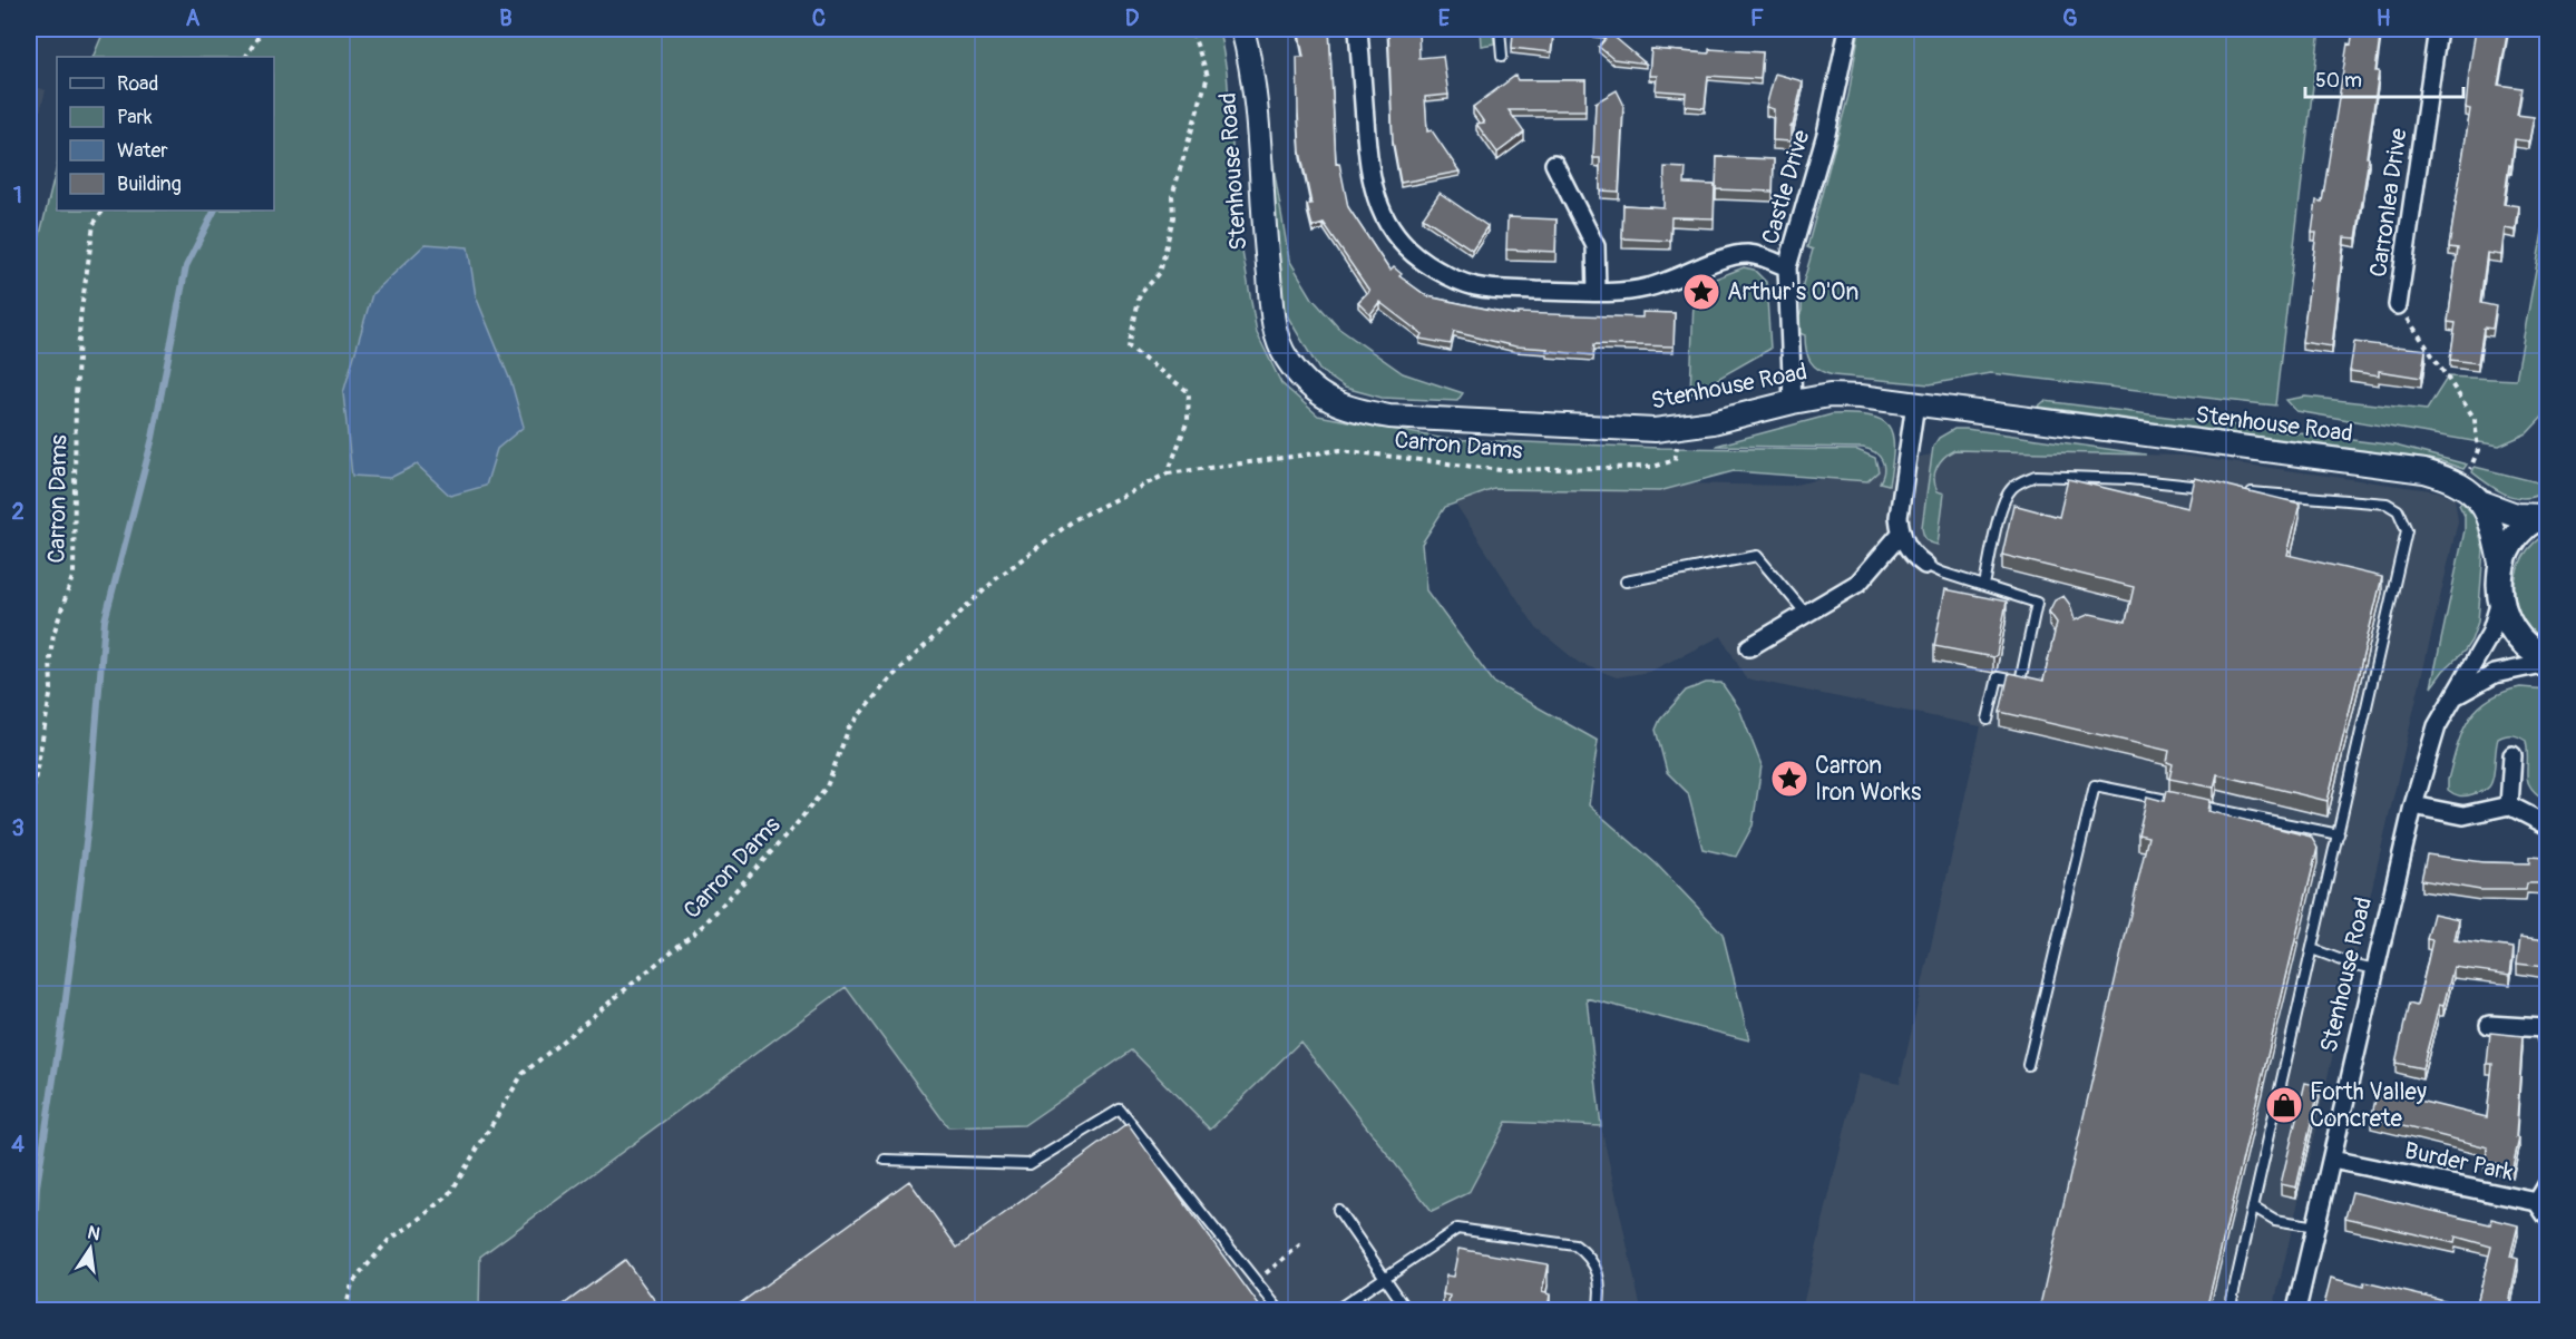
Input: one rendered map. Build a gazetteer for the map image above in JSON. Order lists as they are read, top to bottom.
{
  "streets": {
    "street": [
      "Stenhouse Road",
      "Castle Drive",
      "Carronlea Drive",
      "Burder Park"
    ],
    "path": ["Carron Dams"]
  },
  "crossings": [
    ["Stenhouse Road", "Castle Drive"],
    ["Stenhouse Road", "Burder Park"]
  ],
  "places": {
    "place": ["Arthur's O'On", "Carron Iron Works"],
    "shop": ["Forth Valley Concrete"]
  },
  "legend": [
    "Road",
    "Park",
    "Water",
    "Building"
  ],
  "scale_bar": "50 m",
  "north": "top",
  "grid": {
    "columns": [
      "A",
      "B",
      "C",
      "D",
      "E",
      "F",
      "G",
      "H"
    ],
    "rows": [
      "1",
      "2",
      "3",
      "4"
    ]
  }
}
